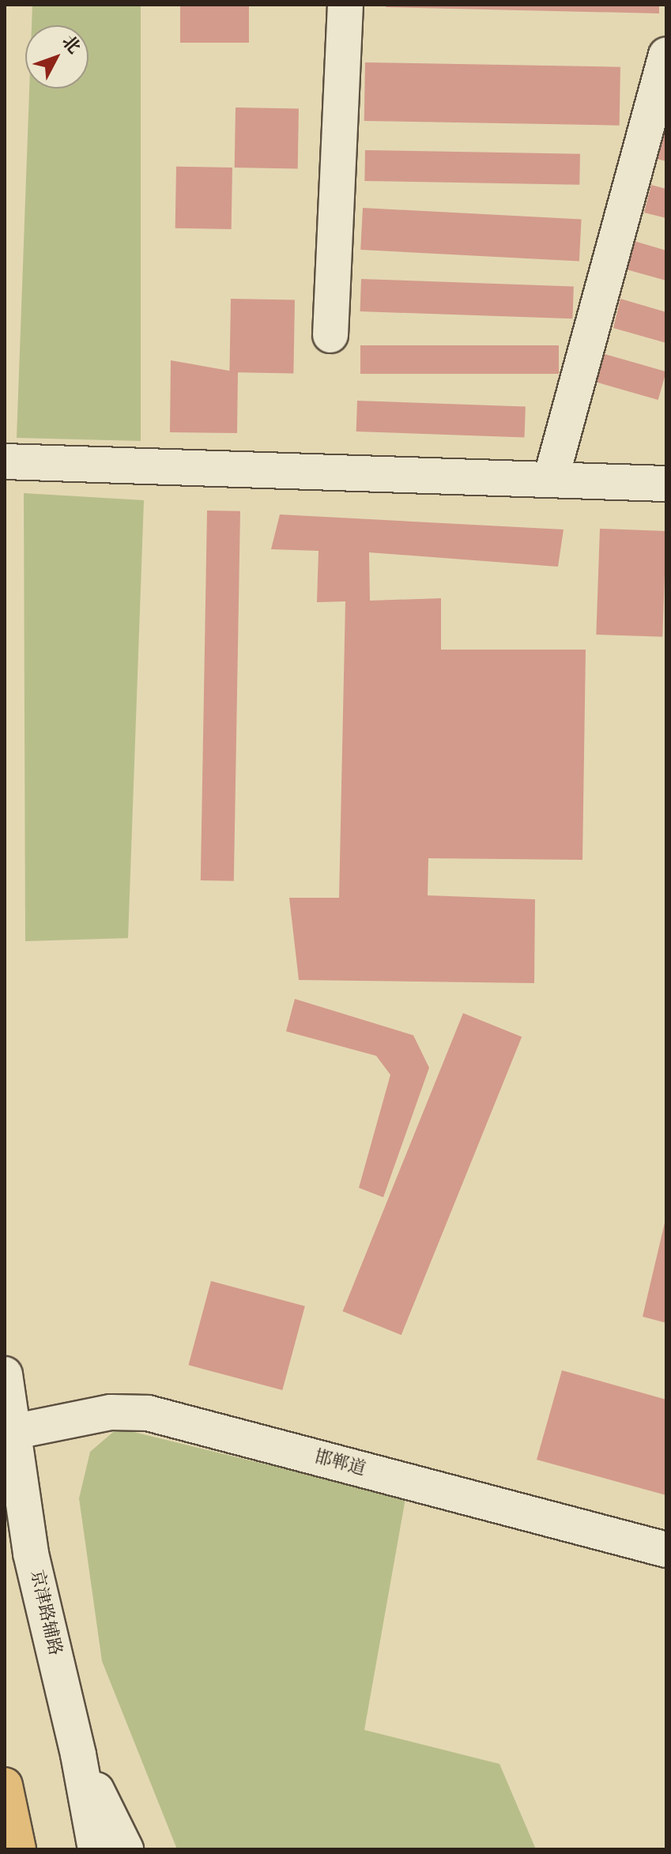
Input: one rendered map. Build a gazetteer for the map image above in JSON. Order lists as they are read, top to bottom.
{
  "streets": {
    "street": ["邯郸道", "京津路辅路"]
  },
  "crossings": [
    ["邯郸道", "京津路辅路"]
  ],
  "north": "top right"
}
